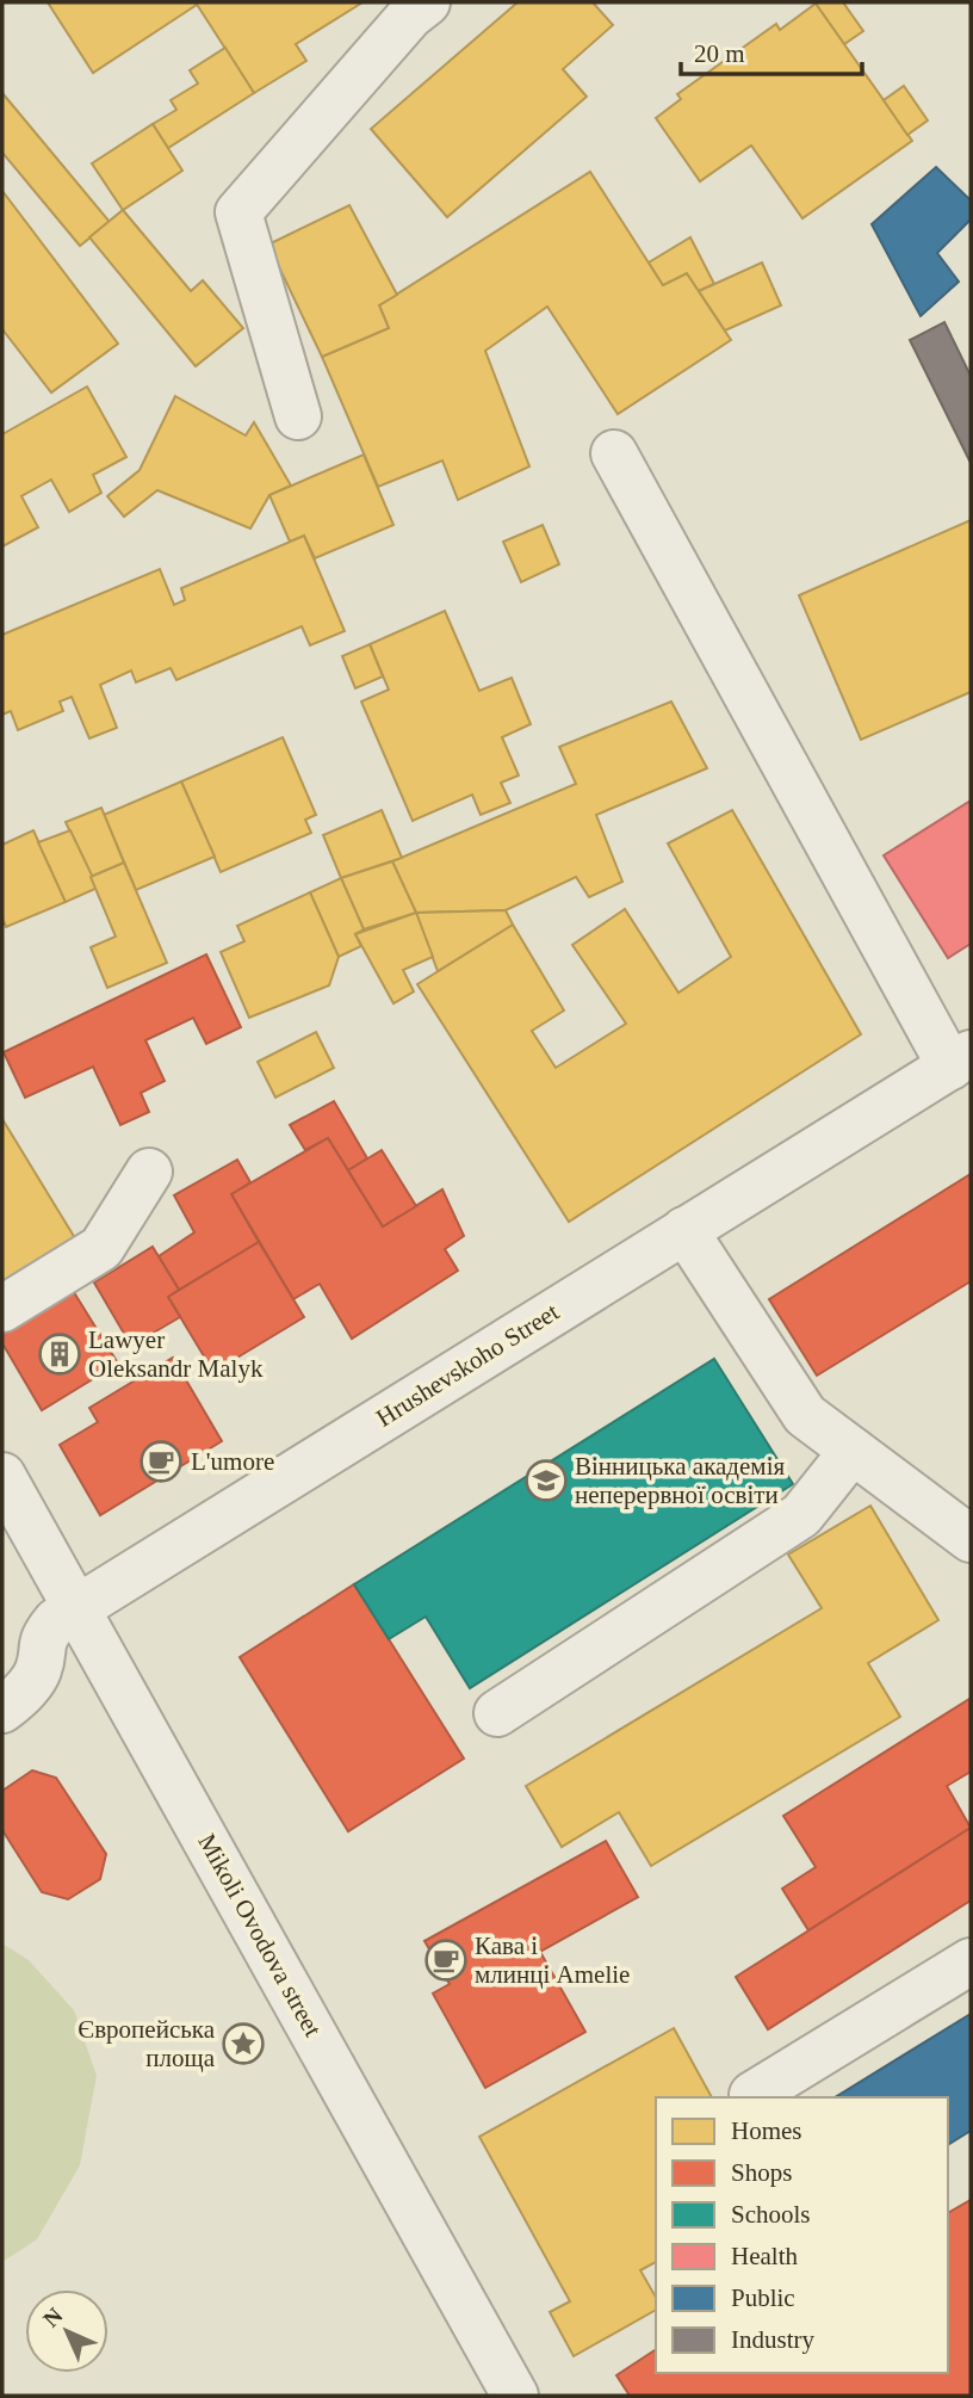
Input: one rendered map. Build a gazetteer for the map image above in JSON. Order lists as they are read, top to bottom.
{
  "streets": {
    "street": ["Hrushevskoho Street", "Mikoli Ovodova street"]
  },
  "crossings": [
    ["Hrushevskoho Street", "Mikoli Ovodova street"]
  ],
  "places": {
    "building": ["Lawyer Oleksandr Malyk"],
    "cafe": ["L'umore", "Кава і млинці Amelie"],
    "school or university": ["Вінницька академія неперервної освіти"],
    "place": ["Європейська площа"]
  },
  "legend": [
    "Homes",
    "Shops",
    "Schools",
    "Health",
    "Public",
    "Industry"
  ],
  "scale_bar": "20 m",
  "north": "top left"
}
